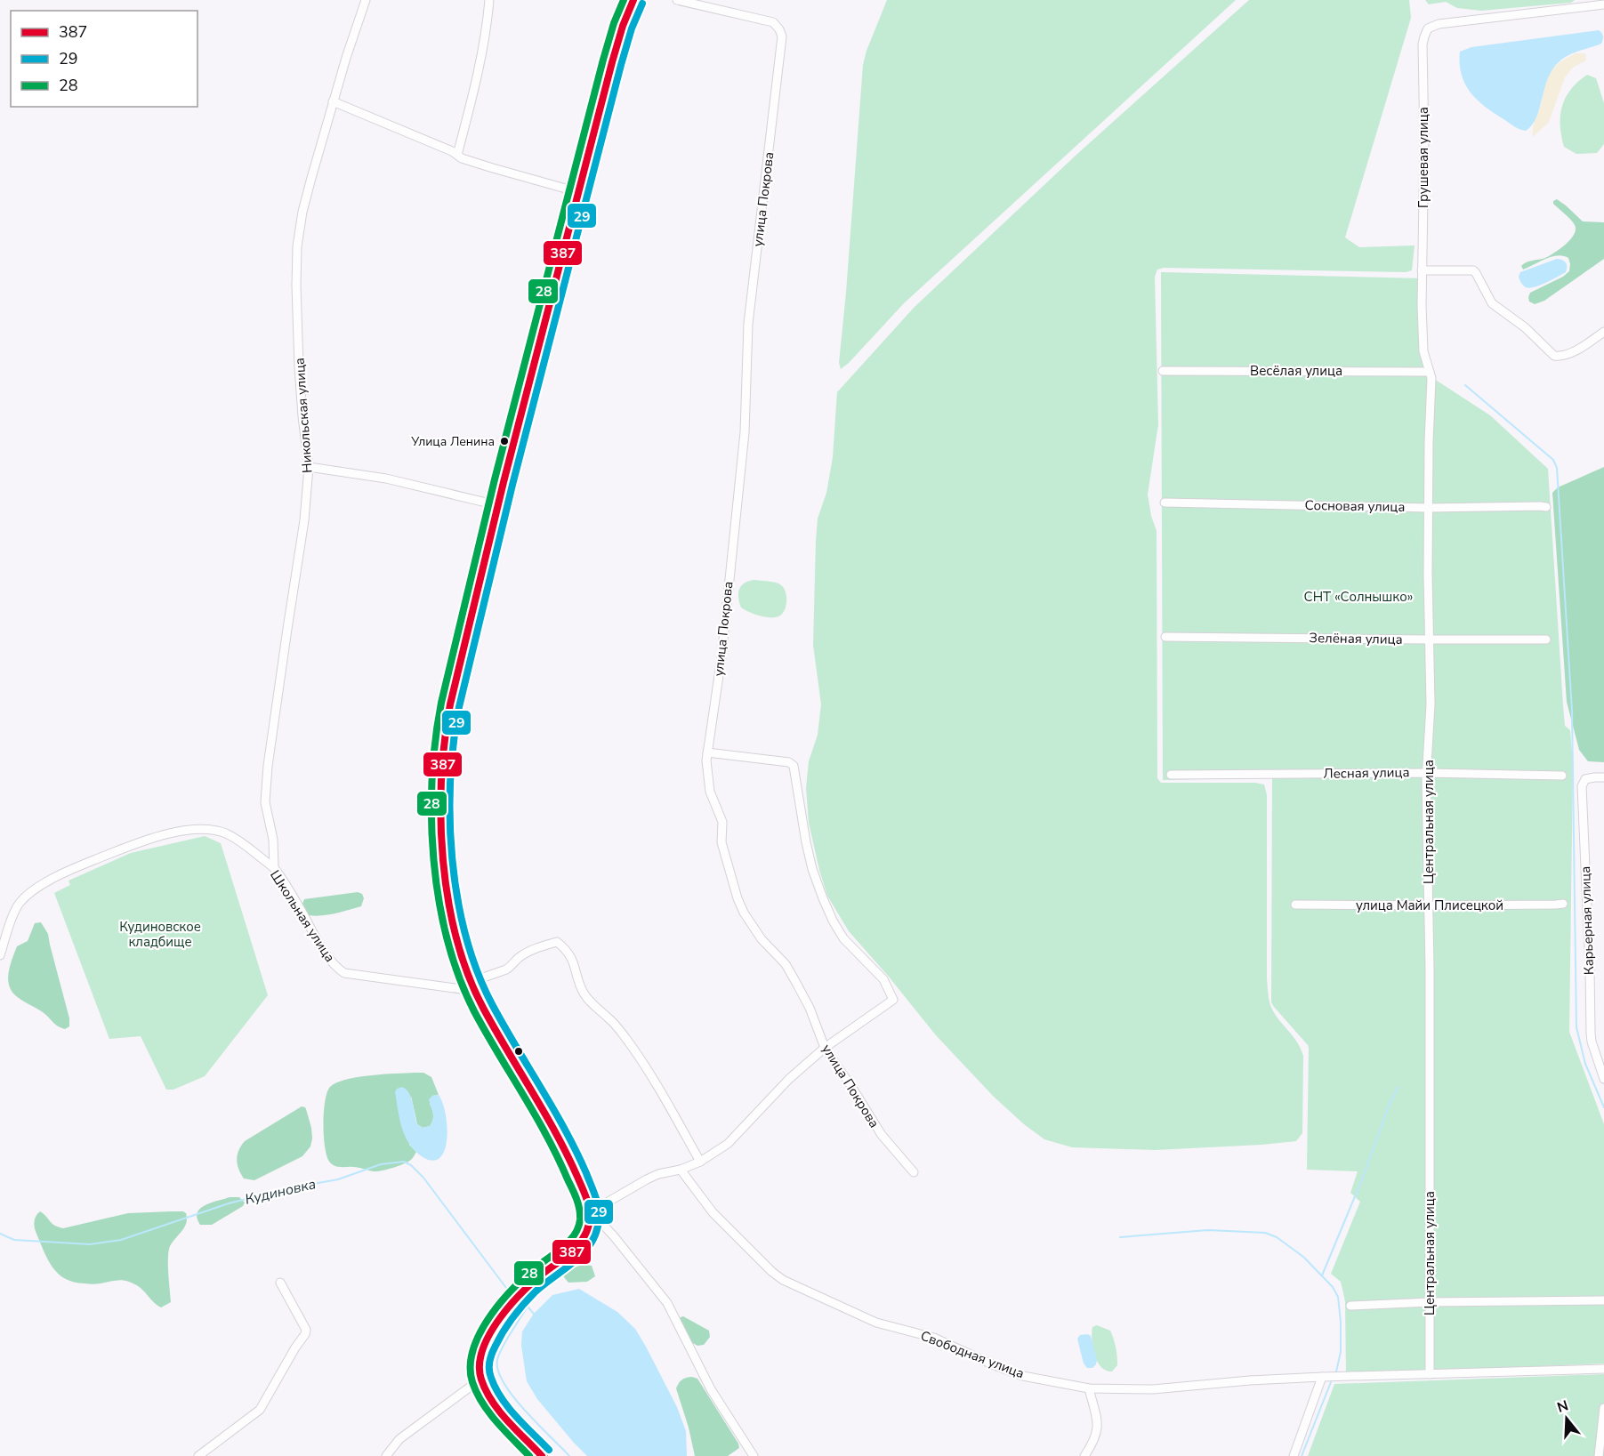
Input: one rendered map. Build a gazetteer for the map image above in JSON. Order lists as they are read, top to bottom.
{
  "streets": {
    "street": [
      "Грушевая улица",
      "улица Покрова",
      "Весёлая улица",
      "Никольская улица",
      "Сосновая улица",
      "Зелёная улица",
      "Лесная улица",
      "Центральная улица",
      "улица Майи Плисецкой",
      "Школьная улица",
      "Карьерная улица",
      "Свободная улица"
    ]
  },
  "crossings": [
    ["Грушевая улица", "Центральная улица"],
    ["Весёлая улица", "Центральная улица"],
    ["Никольская улица", "Школьная улица"],
    ["Сосновая улица", "Центральная улица"],
    ["Зелёная улица", "Центральная улица"],
    ["Лесная улица", "Центральная улица"],
    ["Центральная улица", "улица Майи Плисецкой"],
    ["Центральная улица", "Свободная улица"]
  ],
  "water": ["Кудиновка"],
  "parks": ["СНТ «Солнышко»", "Кудиновское кладбище"],
  "places": ["Улица Ленина"],
  "lines": ["transit line 387", "transit line 28", "transit line 29"],
  "legend": ["387", "29", "28"],
  "north": "top"
}
